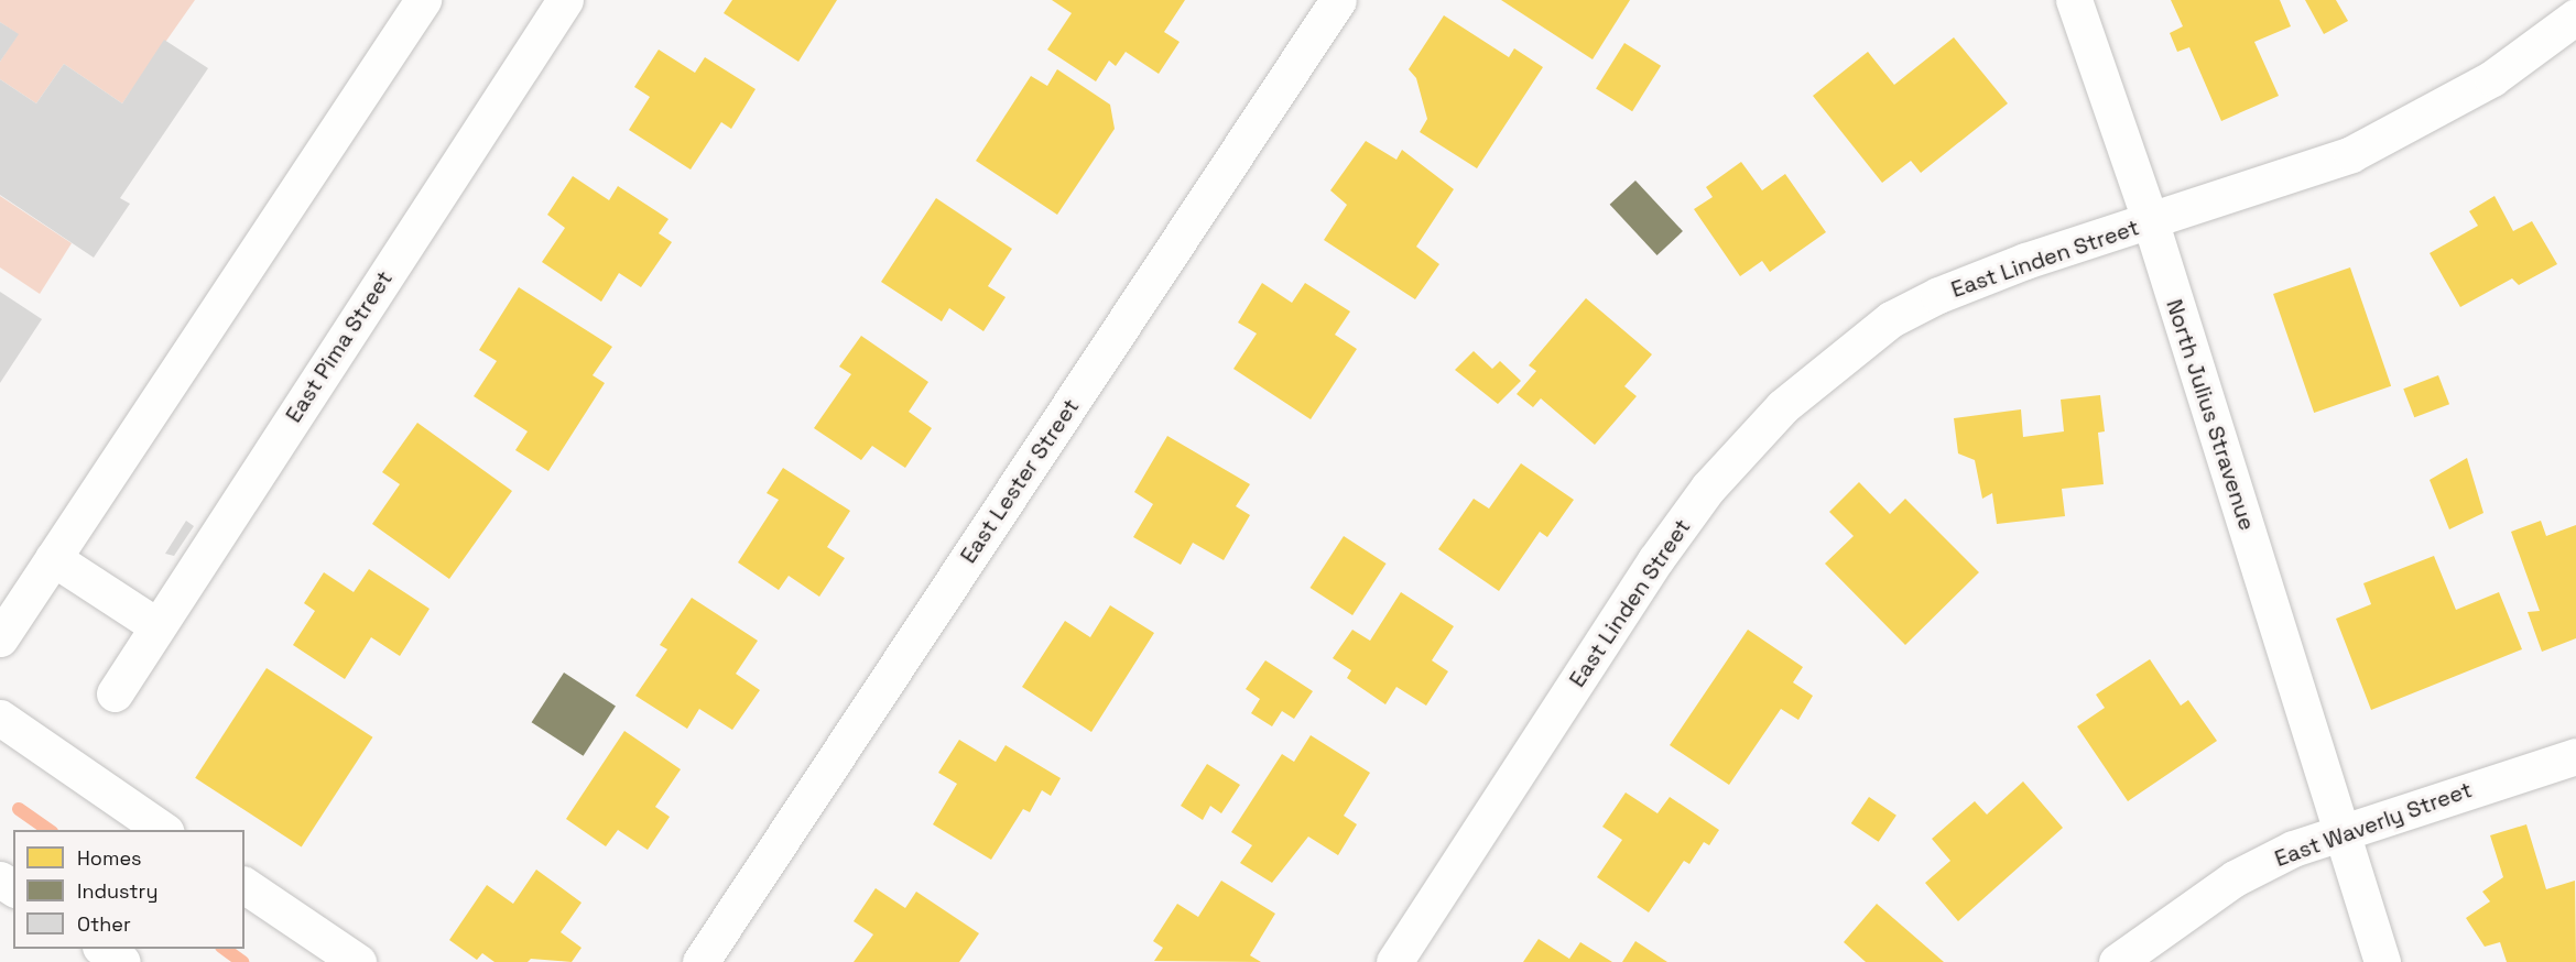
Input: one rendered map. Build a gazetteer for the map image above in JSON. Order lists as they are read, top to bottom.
{
  "streets": {
    "street": [
      "East Linden Street",
      "East Pima Street",
      "North Julius Stravenue",
      "East Lester Street",
      "East Waverly Street"
    ]
  },
  "crossings": [
    ["East Linden Street", "North Julius Stravenue"],
    ["North Julius Stravenue", "East Waverly Street"]
  ],
  "legend": ["Homes", "Industry", "Other"]
}
